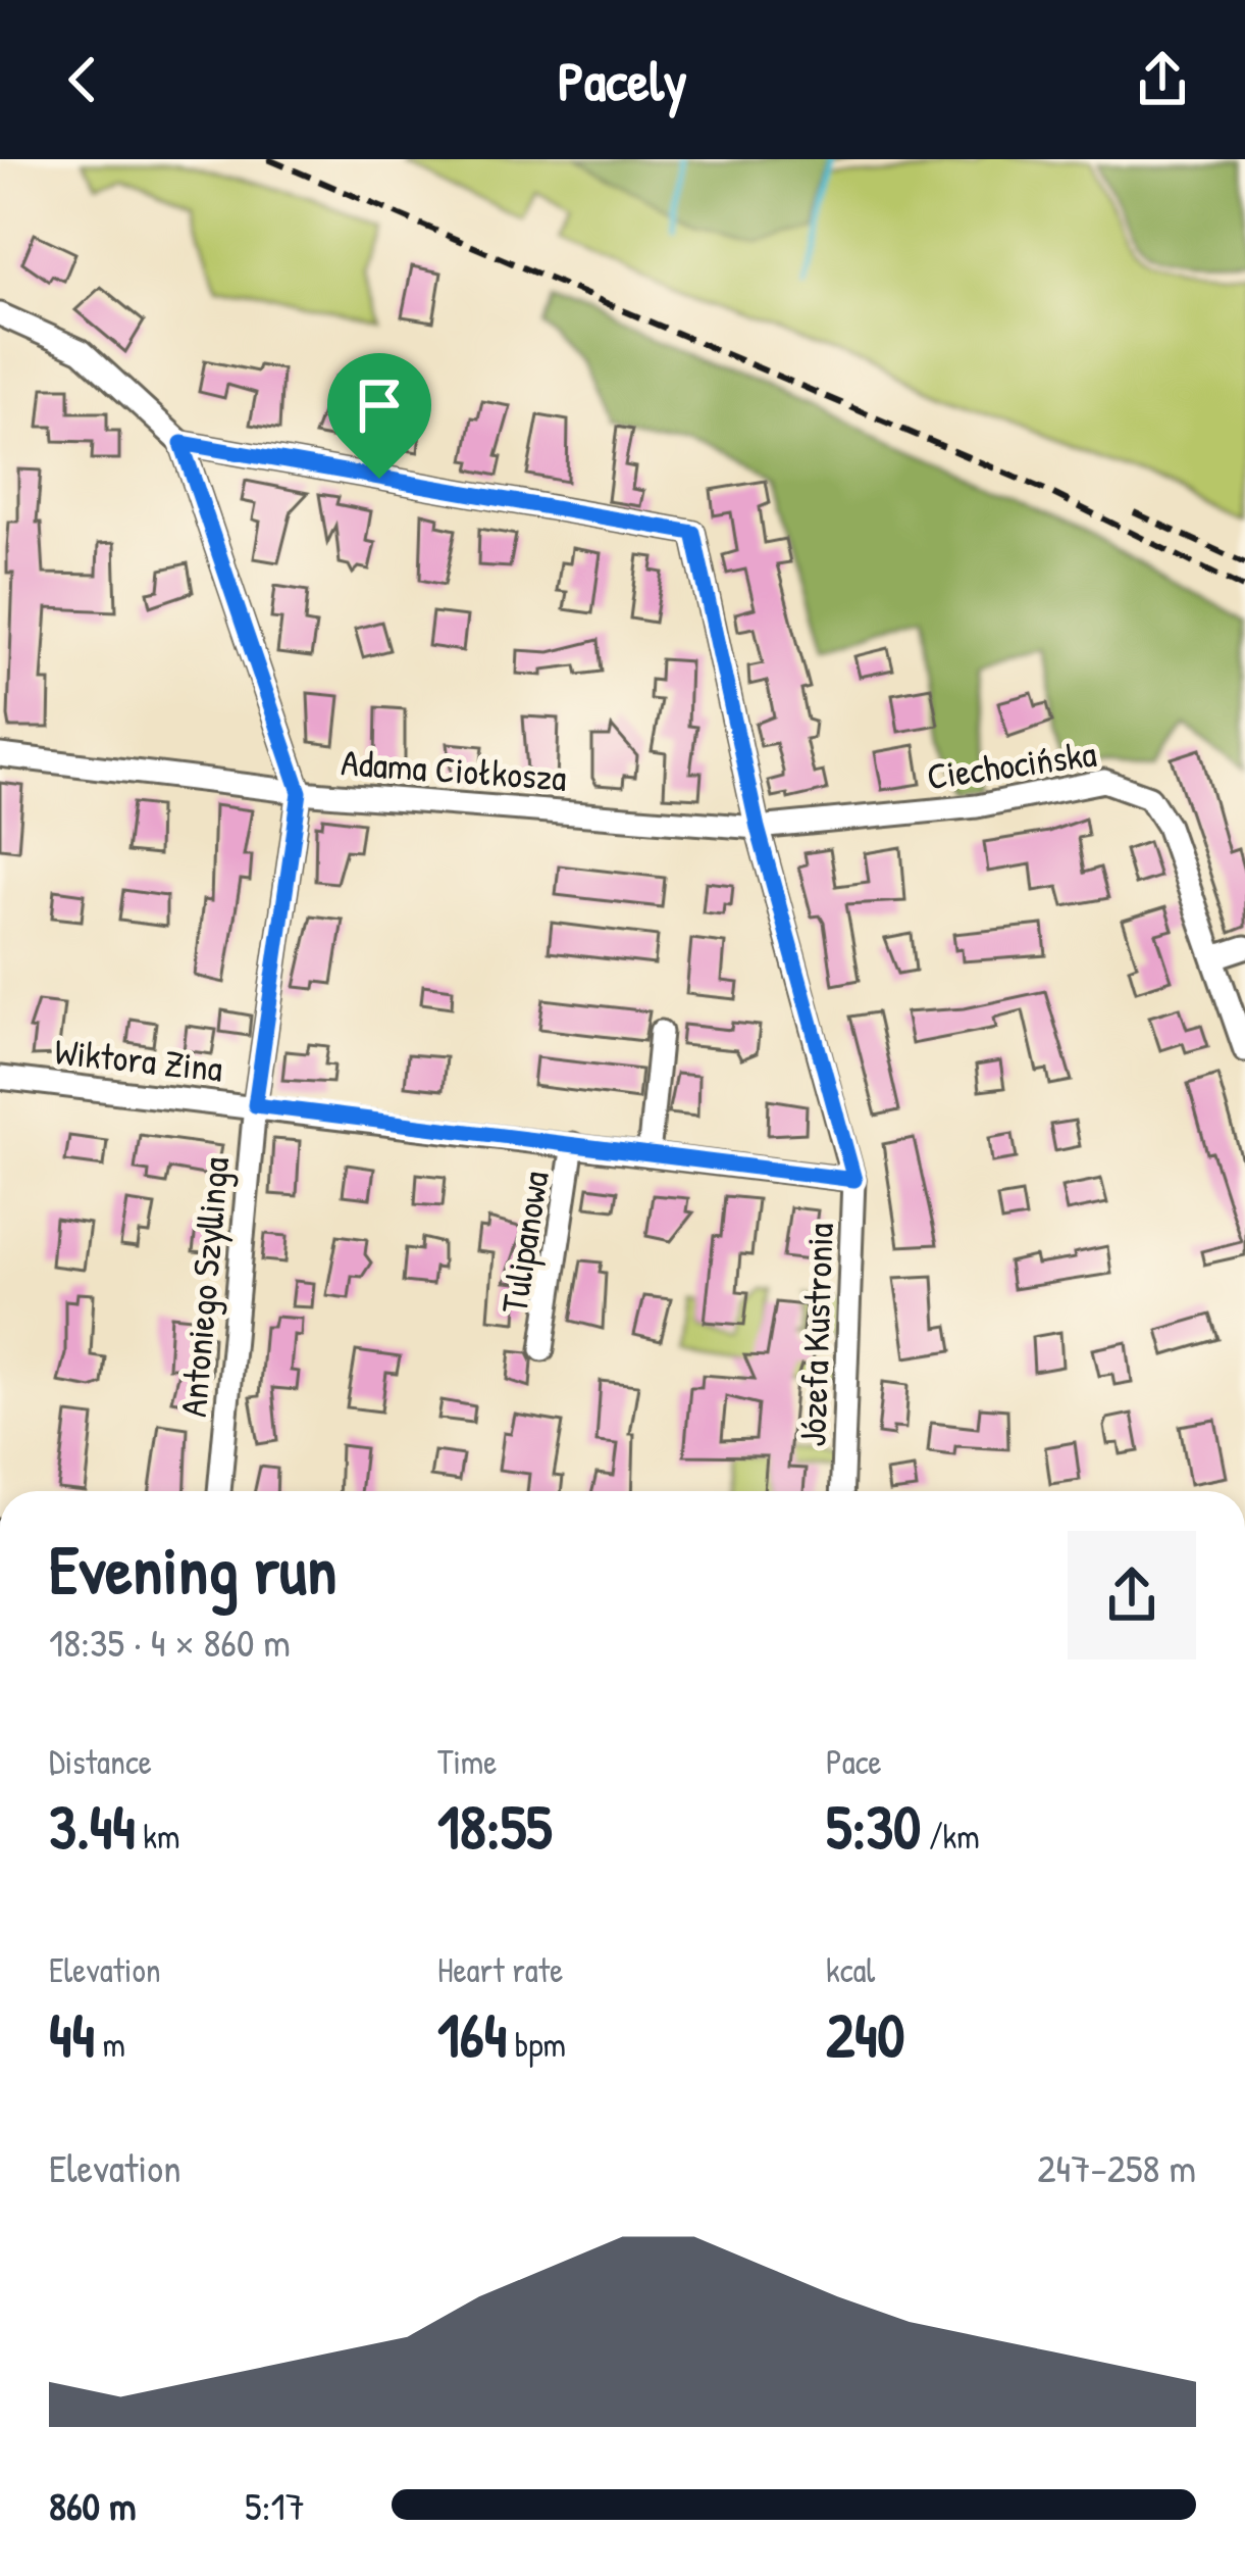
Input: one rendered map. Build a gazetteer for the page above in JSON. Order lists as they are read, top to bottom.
{
  "streets": {
    "street": [
      "Ciechocińska",
      "Adama Ciołkosza",
      "Wiktora Zina",
      "Tulipanowa",
      "Antoniego Szyllinga",
      "Józefa Kustronia"
    ]
  },
  "crossings": [
    ["Ciechocińska", "Adama Ciołkosza"],
    ["Ciechocińska", "Józefa Kustronia"],
    ["Adama Ciołkosza", "Antoniego Szyllinga"],
    ["Adama Ciołkosza", "Józefa Kustronia"],
    ["Wiktora Zina", "Tulipanowa"],
    ["Wiktora Zina", "Antoniego Szyllinga"],
    ["Wiktora Zina", "Józefa Kustronia"],
    ["Antoniego Szyllinga", "Józefa Kustronia"]
  ],
  "page": {
    "header": "Pacely",
    "heading": ["Evening run", "18:35 · 4 × 860 m"],
    "stats": [
      ["Distance", "3.44 km"],
      ["Time", "18:55"],
      ["Pace", "5:30 /km"],
      ["Elevation", "44 m"],
      ["Heart rate", "164 bpm"],
      ["kcal", "240"]
    ],
    "chart": ["Elevation", "247–258 m"],
    "list": [
      {
        "name": "860 m",
        "note": "5:17"
      }
    ]
  }
}
